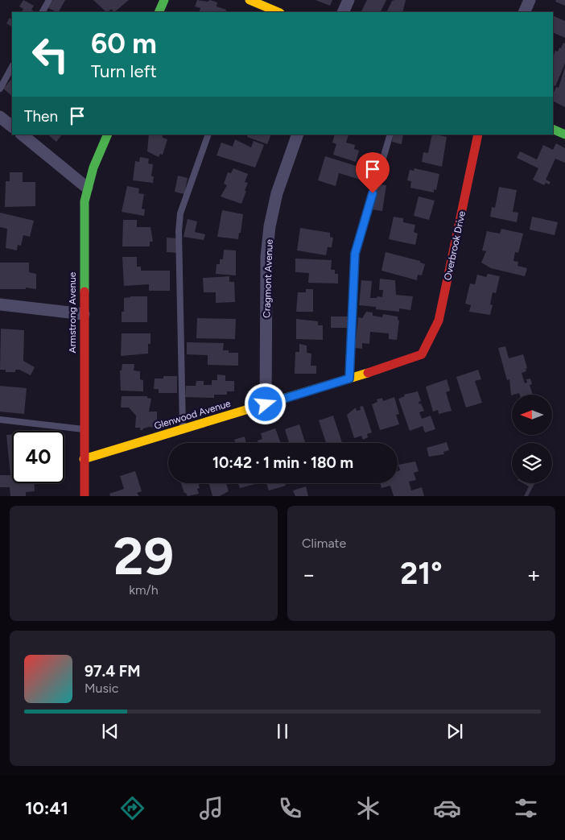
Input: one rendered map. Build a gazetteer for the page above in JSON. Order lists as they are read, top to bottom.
{
  "streets": {
    "street": [
      "Overbrook Drive",
      "Cragmont Avenue",
      "Armstrong Avenue",
      "Glenwood Avenue"
    ]
  },
  "crossings": [
    ["Overbrook Drive", "Glenwood Avenue"],
    ["Cragmont Avenue", "Glenwood Avenue"],
    ["Armstrong Avenue", "Glenwood Avenue"]
  ],
  "north": "left",
  "page": {
    "turn": ["60 m", "Turn left"],
    "then": "Then",
    "limit": "40",
    "trip": "10:42 · 1 min · 180 m",
    "tile": [
      ["29", "km/h"],
      "Climate"
    ],
    "heat": ["−", "21°", "+"],
    "song": ["97.4 FM", "Music"],
    "tabs": "10:41"
  }
}
